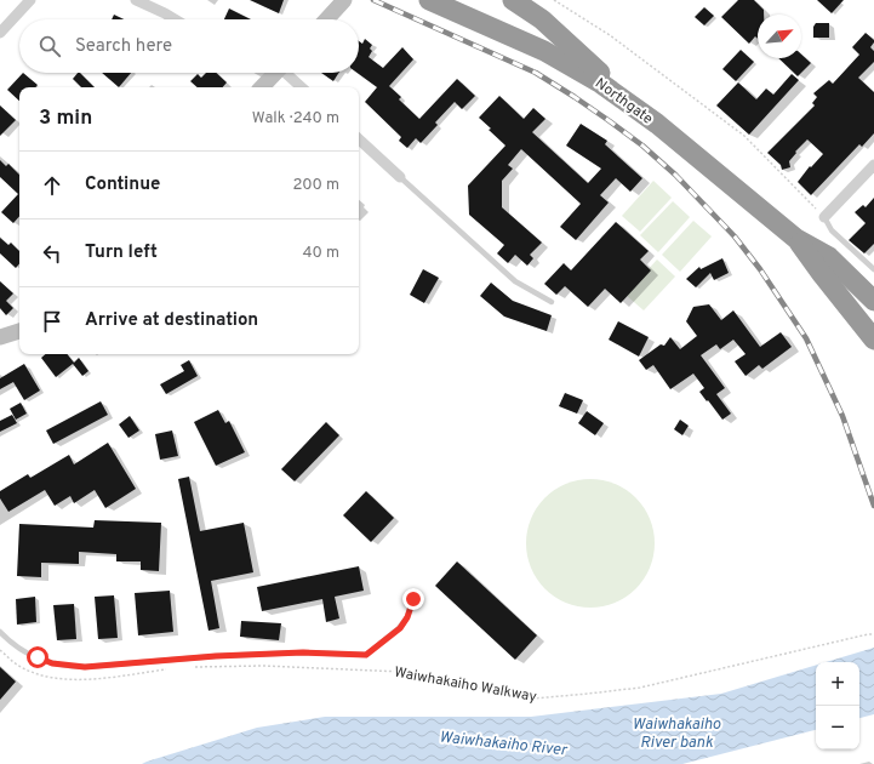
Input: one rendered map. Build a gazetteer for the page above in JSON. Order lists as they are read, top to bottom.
{
  "streets": {
    "highway": ["Northgate"],
    "path": ["Waiwhakaiho Walkway"]
  },
  "water": ["Waiwhakaiho River bank", "Waiwhakaiho River"],
  "north": "top right",
  "page": {
    "search": "Search here",
    "heading": ["3 min", "Walk · 240 m"],
    "list": [
      ["Continue", "200 m"],
      ["Turn left", "40 m"],
      "Arrive at destination"
    ],
    "map_buttons": ["+", "−"]
  }
}
